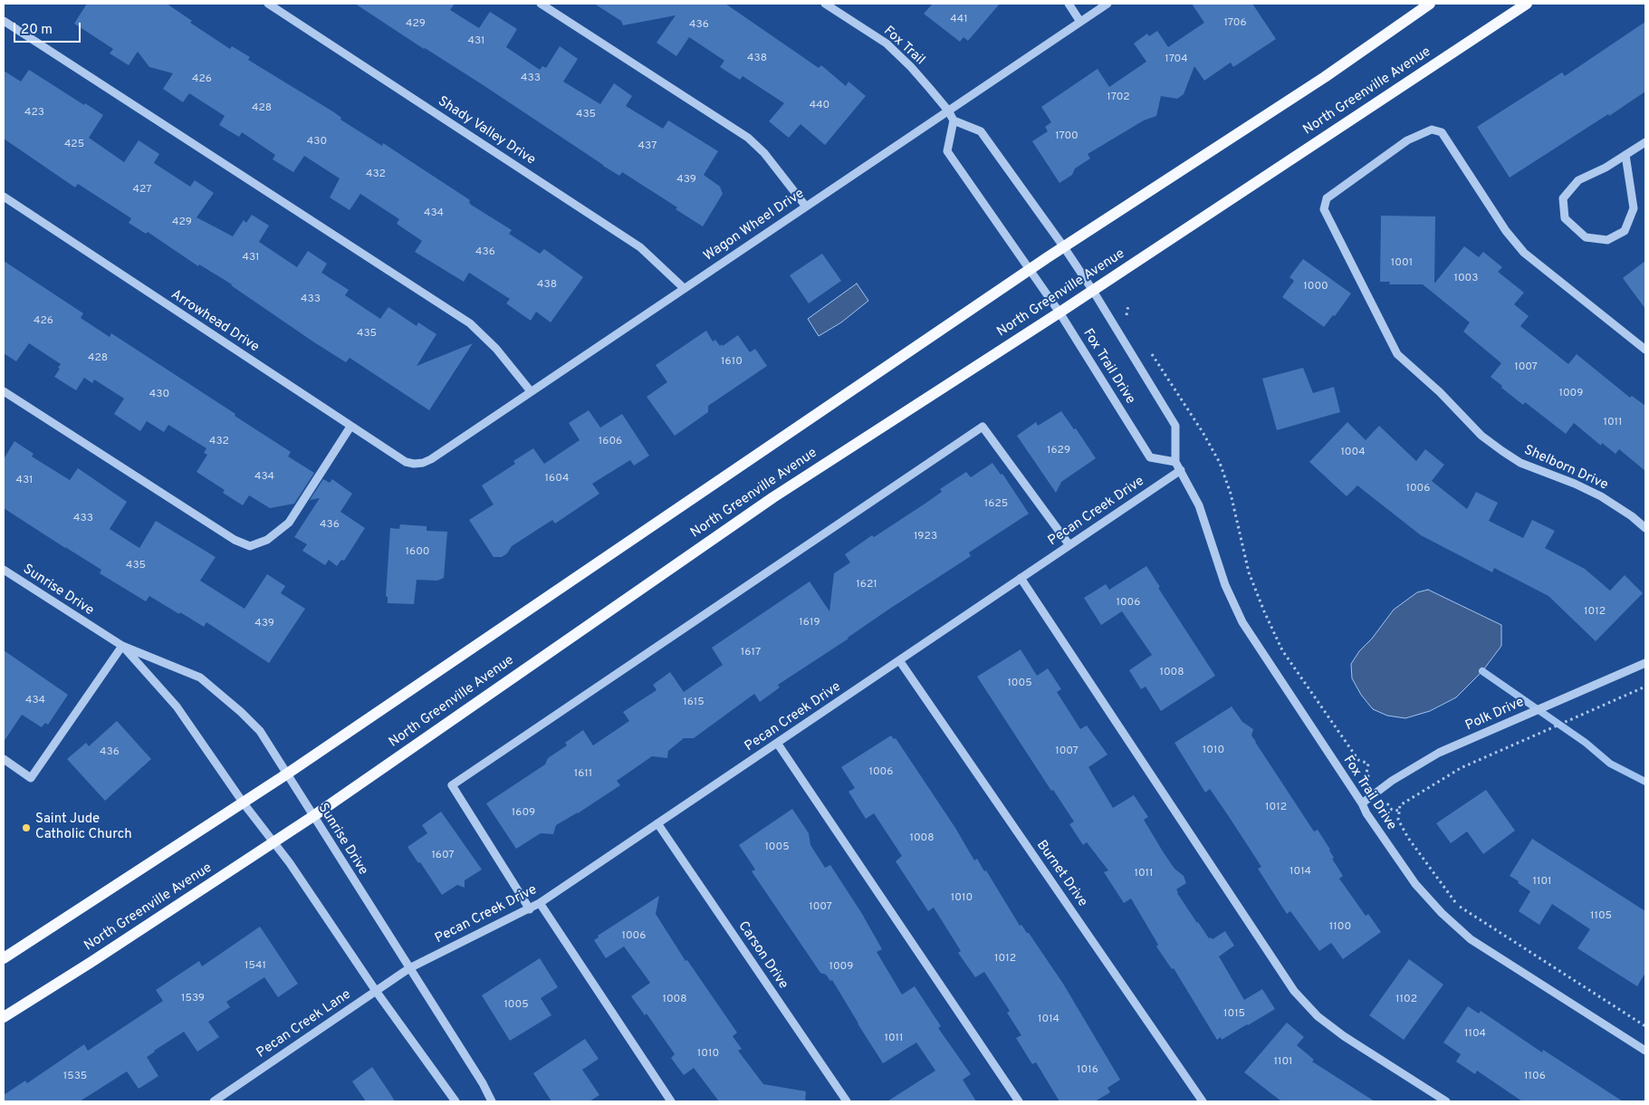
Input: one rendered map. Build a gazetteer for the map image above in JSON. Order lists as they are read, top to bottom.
{
  "streets": {
    "main road": ["North Greenville Avenue"],
    "street": [
      "Fox Trail",
      "Shady Valley Drive",
      "Wagon Wheel Drive",
      "Arrowhead Drive",
      "Fox Trail Drive",
      "Shelborn Drive",
      "Pecan Creek Drive",
      "Sunrise Drive",
      "Polk Drive",
      "Burnet Drive",
      "Carson Drive",
      "Pecan Creek Lane"
    ]
  },
  "crossings": [
    ["Fox Trail", "Wagon Wheel Drive"],
    ["North Greenville Avenue", "Fox Trail Drive"],
    ["North Greenville Avenue", "Sunrise Drive"],
    ["Shady Valley Drive", "Wagon Wheel Drive"],
    ["Wagon Wheel Drive", "Arrowhead Drive"],
    ["Fox Trail Drive", "Pecan Creek Drive"],
    ["Fox Trail Drive", "Polk Drive"],
    ["Pecan Creek Drive", "Sunrise Drive"],
    ["Pecan Creek Drive", "Burnet Drive"],
    ["Pecan Creek Drive", "Carson Drive"],
    ["Pecan Creek Drive", "Pecan Creek Lane"],
    ["Sunrise Drive", "Pecan Creek Lane"]
  ],
  "places": ["Saint Jude Catholic Church"],
  "house_numbers": [
    "441",
    "1706",
    "429",
    "436",
    "431",
    "438",
    "1704",
    "433",
    "426",
    "1702",
    "440",
    "428",
    "423",
    "435",
    "1700",
    "430",
    "425",
    "437",
    "432",
    "439",
    "427",
    "434",
    "429",
    "436",
    "431",
    "1001",
    "1003",
    "438",
    "1000",
    "433",
    "426",
    "435",
    "428",
    "1610",
    "1007",
    "1009",
    "430",
    "1011",
    "432",
    "1606",
    "1629",
    "1004",
    "434",
    "1604",
    "431",
    "1006",
    "1625",
    "433",
    "436",
    "1923",
    "1600",
    "435",
    "1621",
    "1006",
    "1012",
    "1619",
    "439",
    "1617",
    "1008",
    "1005",
    "434",
    "1615",
    "1010",
    "1007",
    "436",
    "1006",
    "1611",
    "1012",
    "1609",
    "1008",
    "1005",
    "1607",
    "1014",
    "1011",
    "1101",
    "1010",
    "1007",
    "1105",
    "1100",
    "1006",
    "1012",
    "1541",
    "1009",
    "1539",
    "1008",
    "1102",
    "1005",
    "1015",
    "1014",
    "1104",
    "1011",
    "1010",
    "1101",
    "1016",
    "1535",
    "1106"
  ],
  "scale_bar": "20 m"
}
